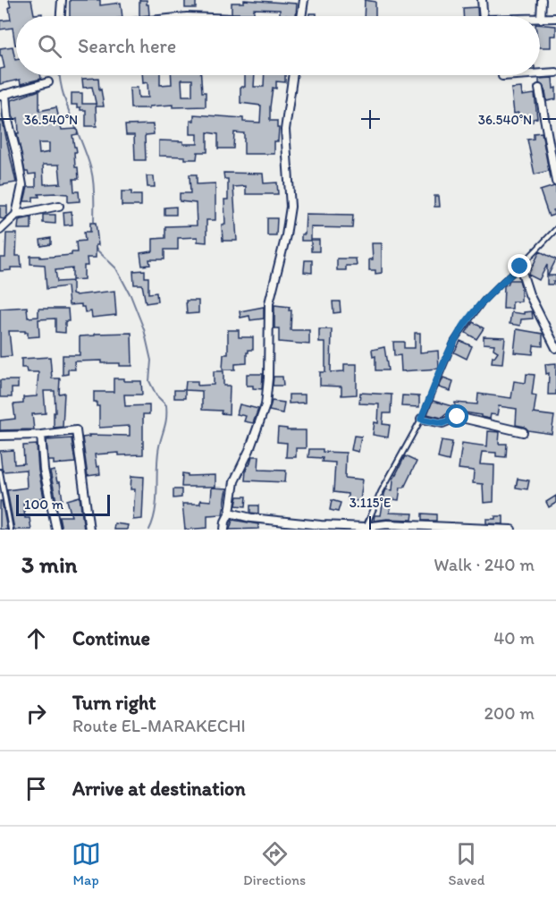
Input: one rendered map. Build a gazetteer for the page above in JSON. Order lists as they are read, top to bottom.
{
  "scale_bar": "100 m",
  "page": {
    "search": "Search here",
    "scale": "100 m",
    "heading": ["3 min", "Walk · 240 m"],
    "list": [
      ["Continue", "40 m"],
      ["Turn right", "Route EL-MARAKECHI", "200 m"],
      "Arrive at destination"
    ],
    "nav": ["Map", "Directions", "Saved"]
  },
  "coordinates": ["36.540°N", "3.115°E"]
}
